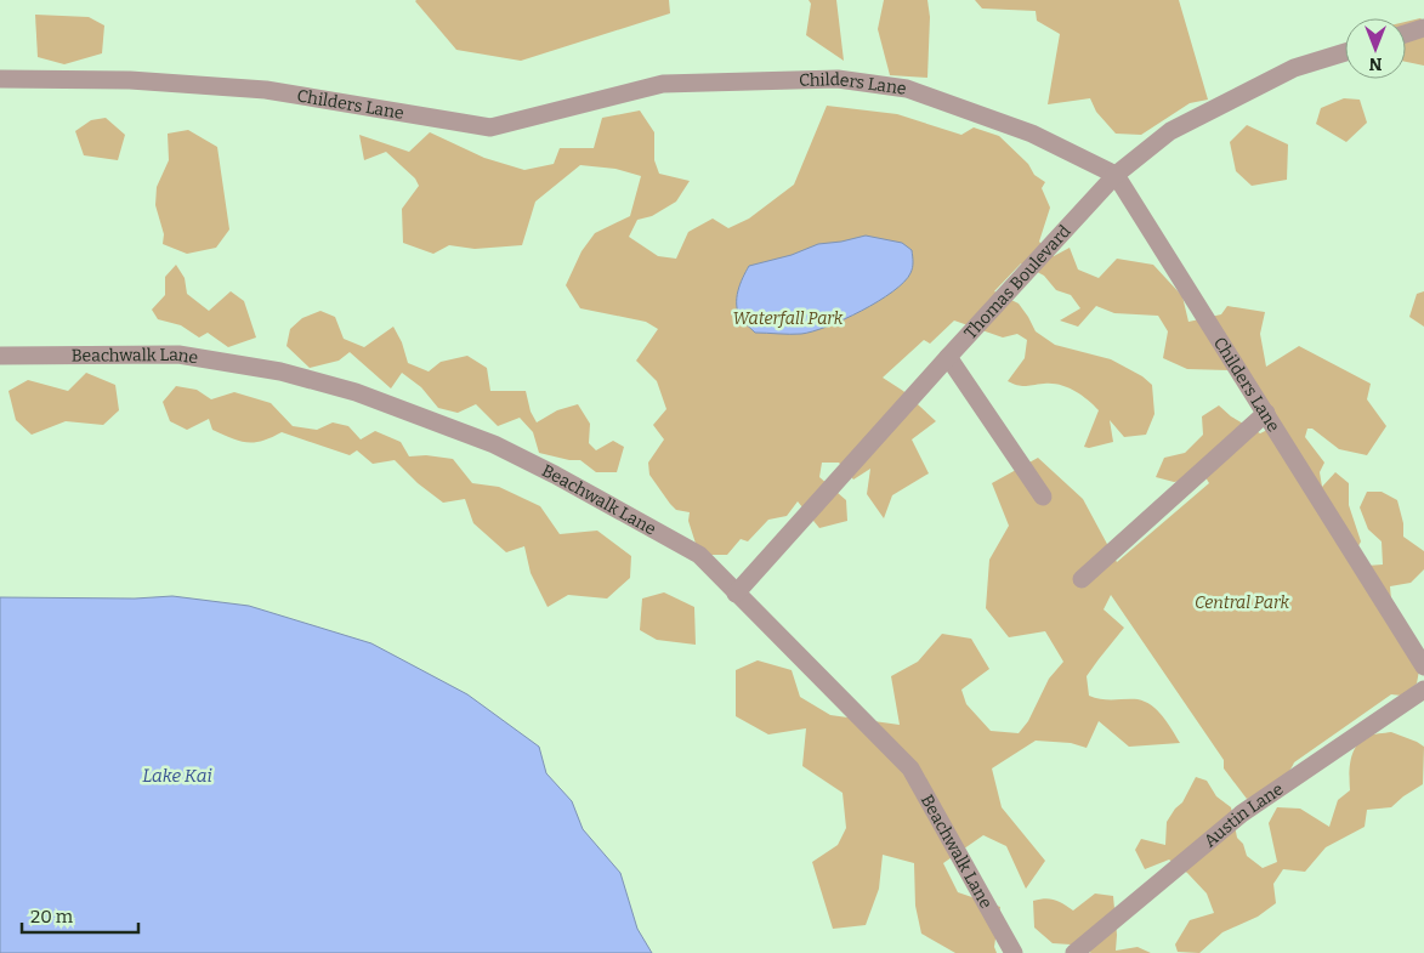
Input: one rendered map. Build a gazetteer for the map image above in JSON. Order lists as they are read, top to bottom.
{
  "streets": {
    "street": [
      "Childers Lane",
      "Thomas Boulevard",
      "Beachwalk Lane",
      "Austin Lane"
    ]
  },
  "crossings": [
    ["Childers Lane", "Thomas Boulevard"],
    ["Thomas Boulevard", "Beachwalk Lane"]
  ],
  "water": ["Lake Kai"],
  "parks": ["Waterfall Park", "Central Park"],
  "scale_bar": "20 m",
  "north": "bottom"
}
